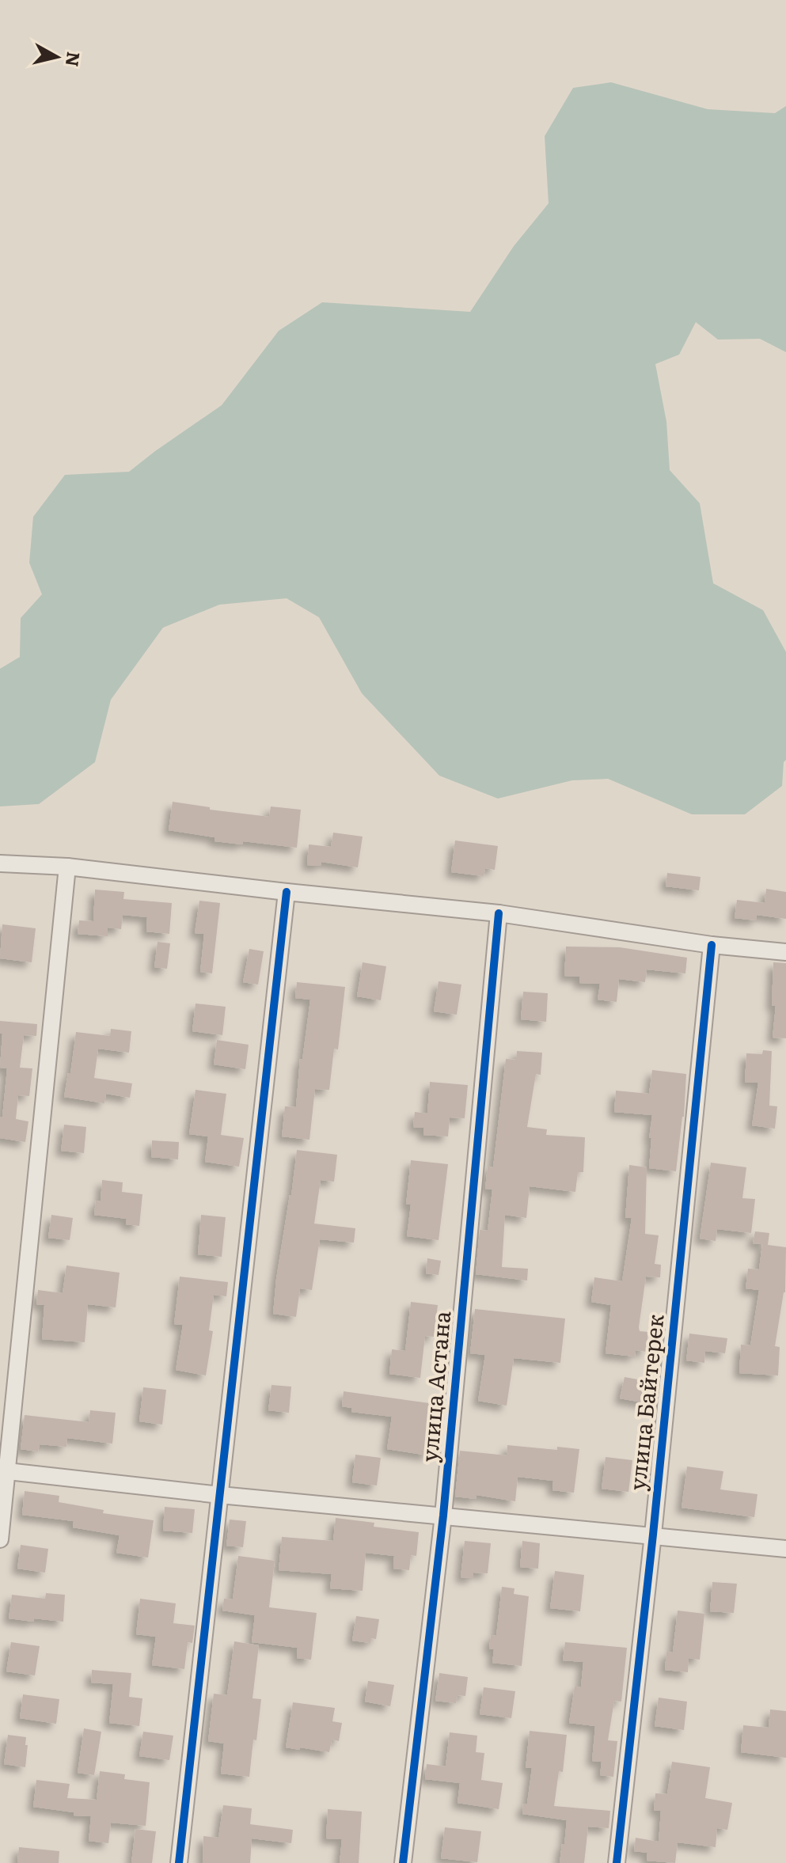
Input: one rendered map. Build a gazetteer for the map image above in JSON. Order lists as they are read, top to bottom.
{
  "streets": {
    "street": ["улица Астана", "улица Байтерек"]
  },
  "north": "right"
}
